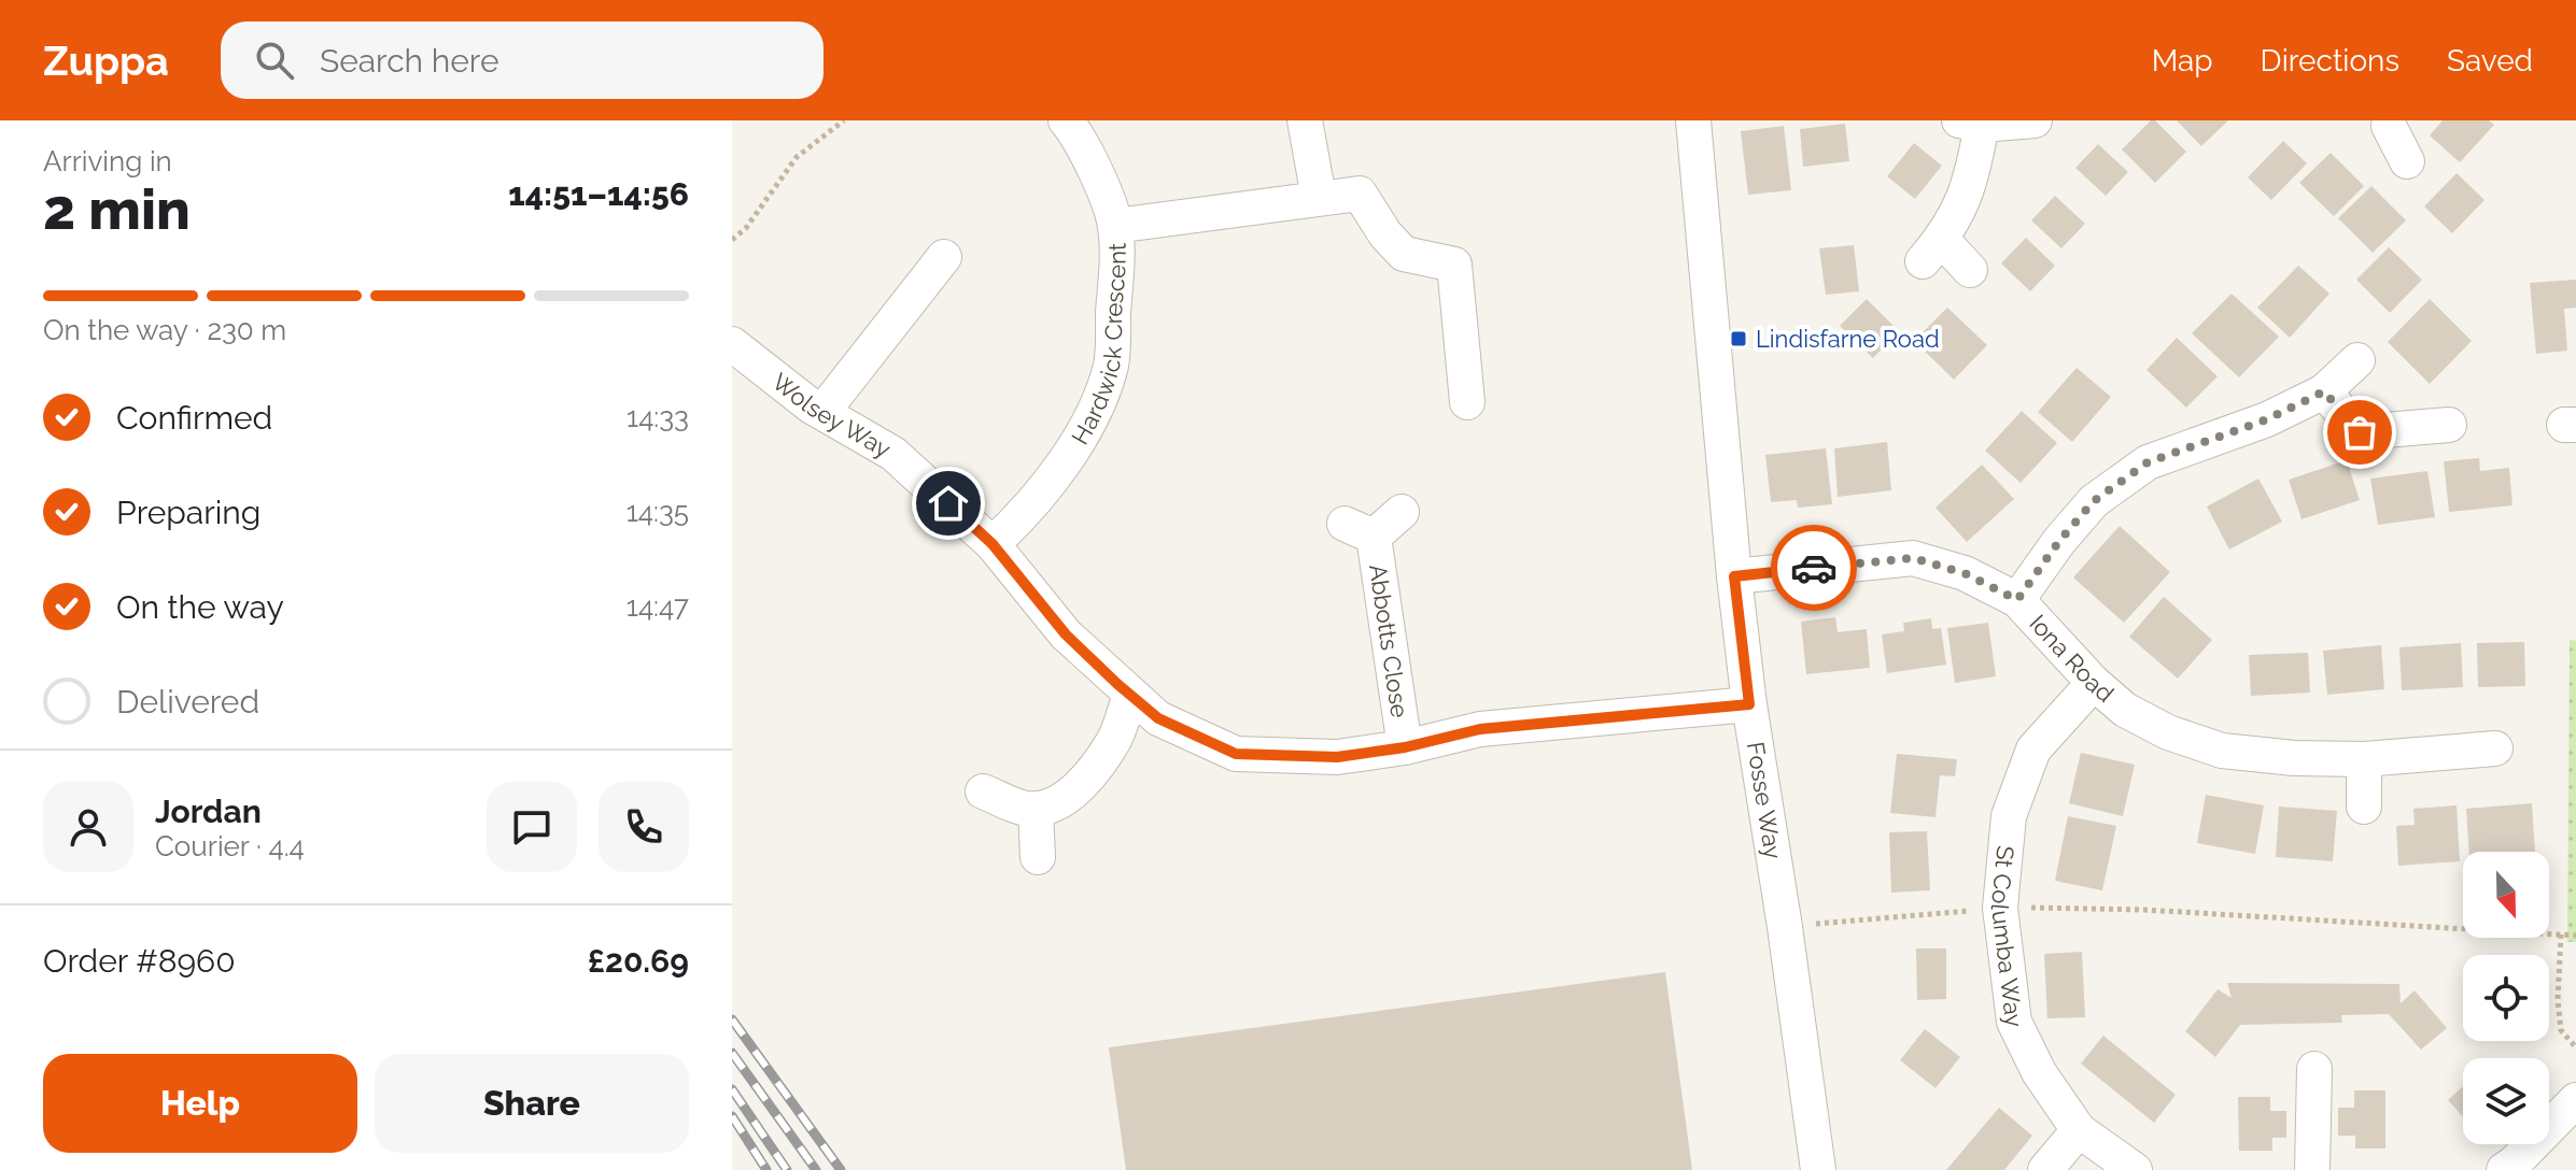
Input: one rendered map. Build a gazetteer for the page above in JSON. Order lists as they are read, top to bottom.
{
  "streets": {
    "street": [
      "Hardwick Crescent",
      "Wolsey Way",
      "Abbotts Close",
      "Iona Road",
      "Fosse Way",
      "St Columba Way"
    ]
  },
  "crossings": [
    ["Hardwick Crescent", "Wolsey Way"],
    ["Wolsey Way", "Abbotts Close"],
    ["Wolsey Way", "Fosse Way"],
    ["Iona Road", "Fosse Way"],
    ["Iona Road", "St Columba Way"]
  ],
  "places": {
    "transit": ["Lindisfarne Road"]
  },
  "north": "bottom",
  "page": {
    "header": "Zuppa",
    "search": "Search here",
    "nav": ["Map", "Directions", "Saved"],
    "heading": ["2 min", "Arriving in", "14:51–14:56"],
    "panel": [
      "Jordan",
      "Courier · 4.4",
      "Order #8960",
      "£20.69"
    ],
    "bar": "On the way · 230 m",
    "list": [
      ["Confirmed", "14:33"],
      ["Preparing", "14:35"],
      ["On the way", "14:47"],
      "Delivered"
    ],
    "buttons": ["Help", "Share"]
  }
}
